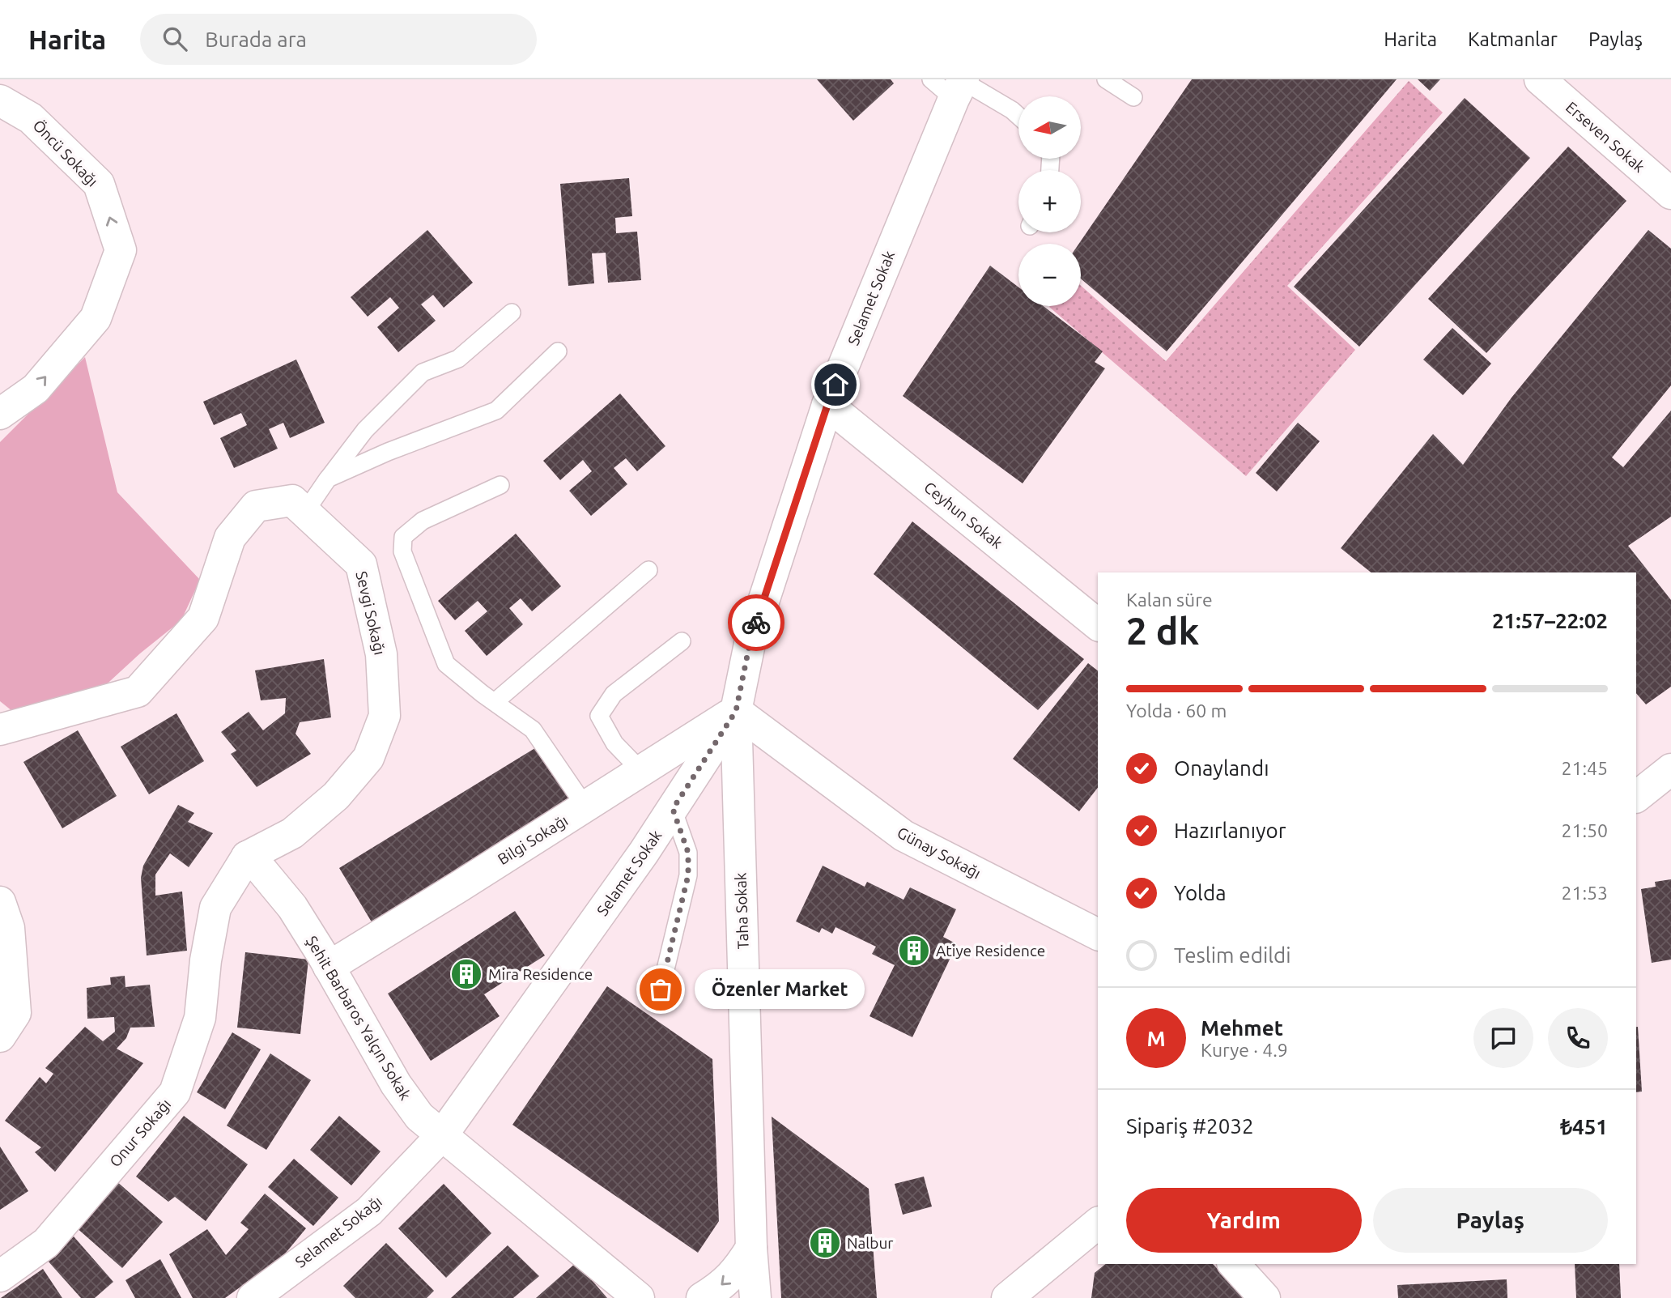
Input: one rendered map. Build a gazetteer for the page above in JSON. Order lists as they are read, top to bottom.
{
  "streets": {
    "street": [
      "Erseven Sokak",
      "Öncü Sokağı",
      "Selamet Sokak",
      "Ceyhun Sokak",
      "Sevgi Sokağı",
      "Bilgi Sokağı",
      "Günay Sokağı",
      "Taha Sokak",
      "Şehit Barbaros Yalçın Sokak",
      "Onur Sokağı",
      "Selamet Sokağı"
    ]
  },
  "crossings": [
    ["Selamet Sokak", "Ceyhun Sokak"],
    ["Selamet Sokak", "Bilgi Sokağı"],
    ["Selamet Sokak", "Günay Sokağı"],
    ["Selamet Sokak", "Taha Sokak"],
    ["Selamet Sokak", "Şehit Barbaros Yalçın Sokak"],
    ["Selamet Sokak", "Selamet Sokağı"],
    ["Sevgi Sokağı", "Şehit Barbaros Yalçın Sokak"],
    ["Sevgi Sokağı", "Onur Sokağı"],
    ["Bilgi Sokağı", "Günay Sokağı"],
    ["Bilgi Sokağı", "Taha Sokak"],
    ["Bilgi Sokağı", "Şehit Barbaros Yalçın Sokak"],
    ["Günay Sokağı", "Taha Sokak"],
    ["Şehit Barbaros Yalçın Sokak", "Onur Sokağı"],
    ["Şehit Barbaros Yalçın Sokak", "Selamet Sokağı"]
  ],
  "places": {
    "building": ["Atiye Residence", "Mira Residence", "Nalbur"],
    "other": ["Özenler Market"]
  },
  "north": "left",
  "page": {
    "header": "Harita",
    "search": "Burada ara",
    "nav": ["Harita", "Katmanlar", "Paylaş"],
    "map_buttons": ["+", "−"],
    "heading": ["2 dk", "Kalan süre", "21:57–22:02"],
    "panel": [
      "Mehmet",
      "Kurye · 4.9",
      "Sipariş #2032",
      "₺451"
    ],
    "bar": "Yolda · 60 m",
    "list": [
      ["Onaylandı", "21:45"],
      ["Hazırlanıyor", "21:50"],
      ["Yolda", "21:53"],
      "Teslim edildi"
    ],
    "bubble": "Özenler Market",
    "round": "M",
    "buttons": ["Yardım", "Paylaş"]
  }
}
